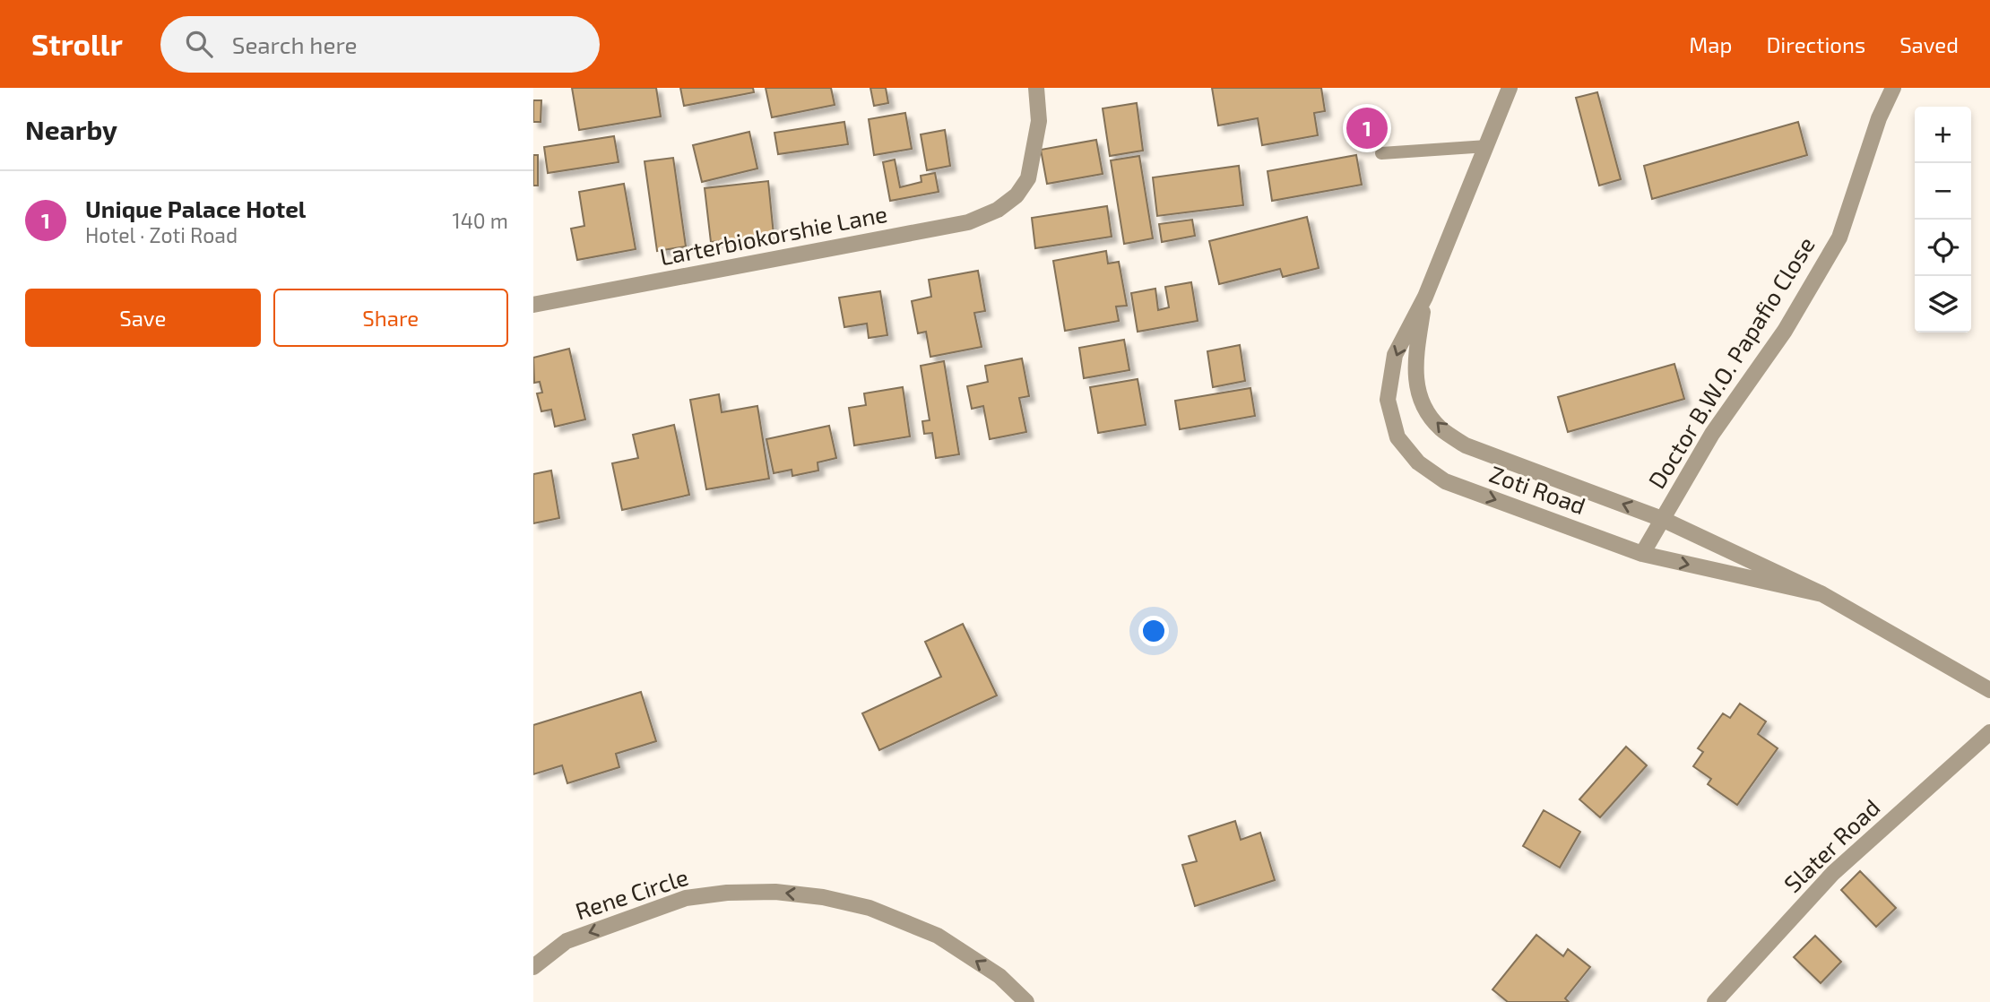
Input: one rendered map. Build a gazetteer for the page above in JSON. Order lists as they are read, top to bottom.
{
  "streets": {
    "street": [
      "Larterbiokorshie Lane",
      "Doctor B.W.O. Papafio Close",
      "Zoti Road",
      "Slater Road",
      "Rene Circle"
    ]
  },
  "crossings": [
    ["Doctor B.W.O. Papafio Close", "Zoti Road"]
  ],
  "one_way": ["Rene Circle"],
  "page": {
    "header": "Strollr",
    "search": "Search here",
    "nav": ["Map", "Directions", "Saved"],
    "heading": "Nearby",
    "pins": "1",
    "map_buttons": ["+", "−"],
    "list": [
      {
        "mark": "1",
        "name": "Unique Palace Hotel",
        "note": "Hotel · Zoti Road",
        "value": "140 m"
      }
    ],
    "buttons": ["Save", "Share"]
  }
}
